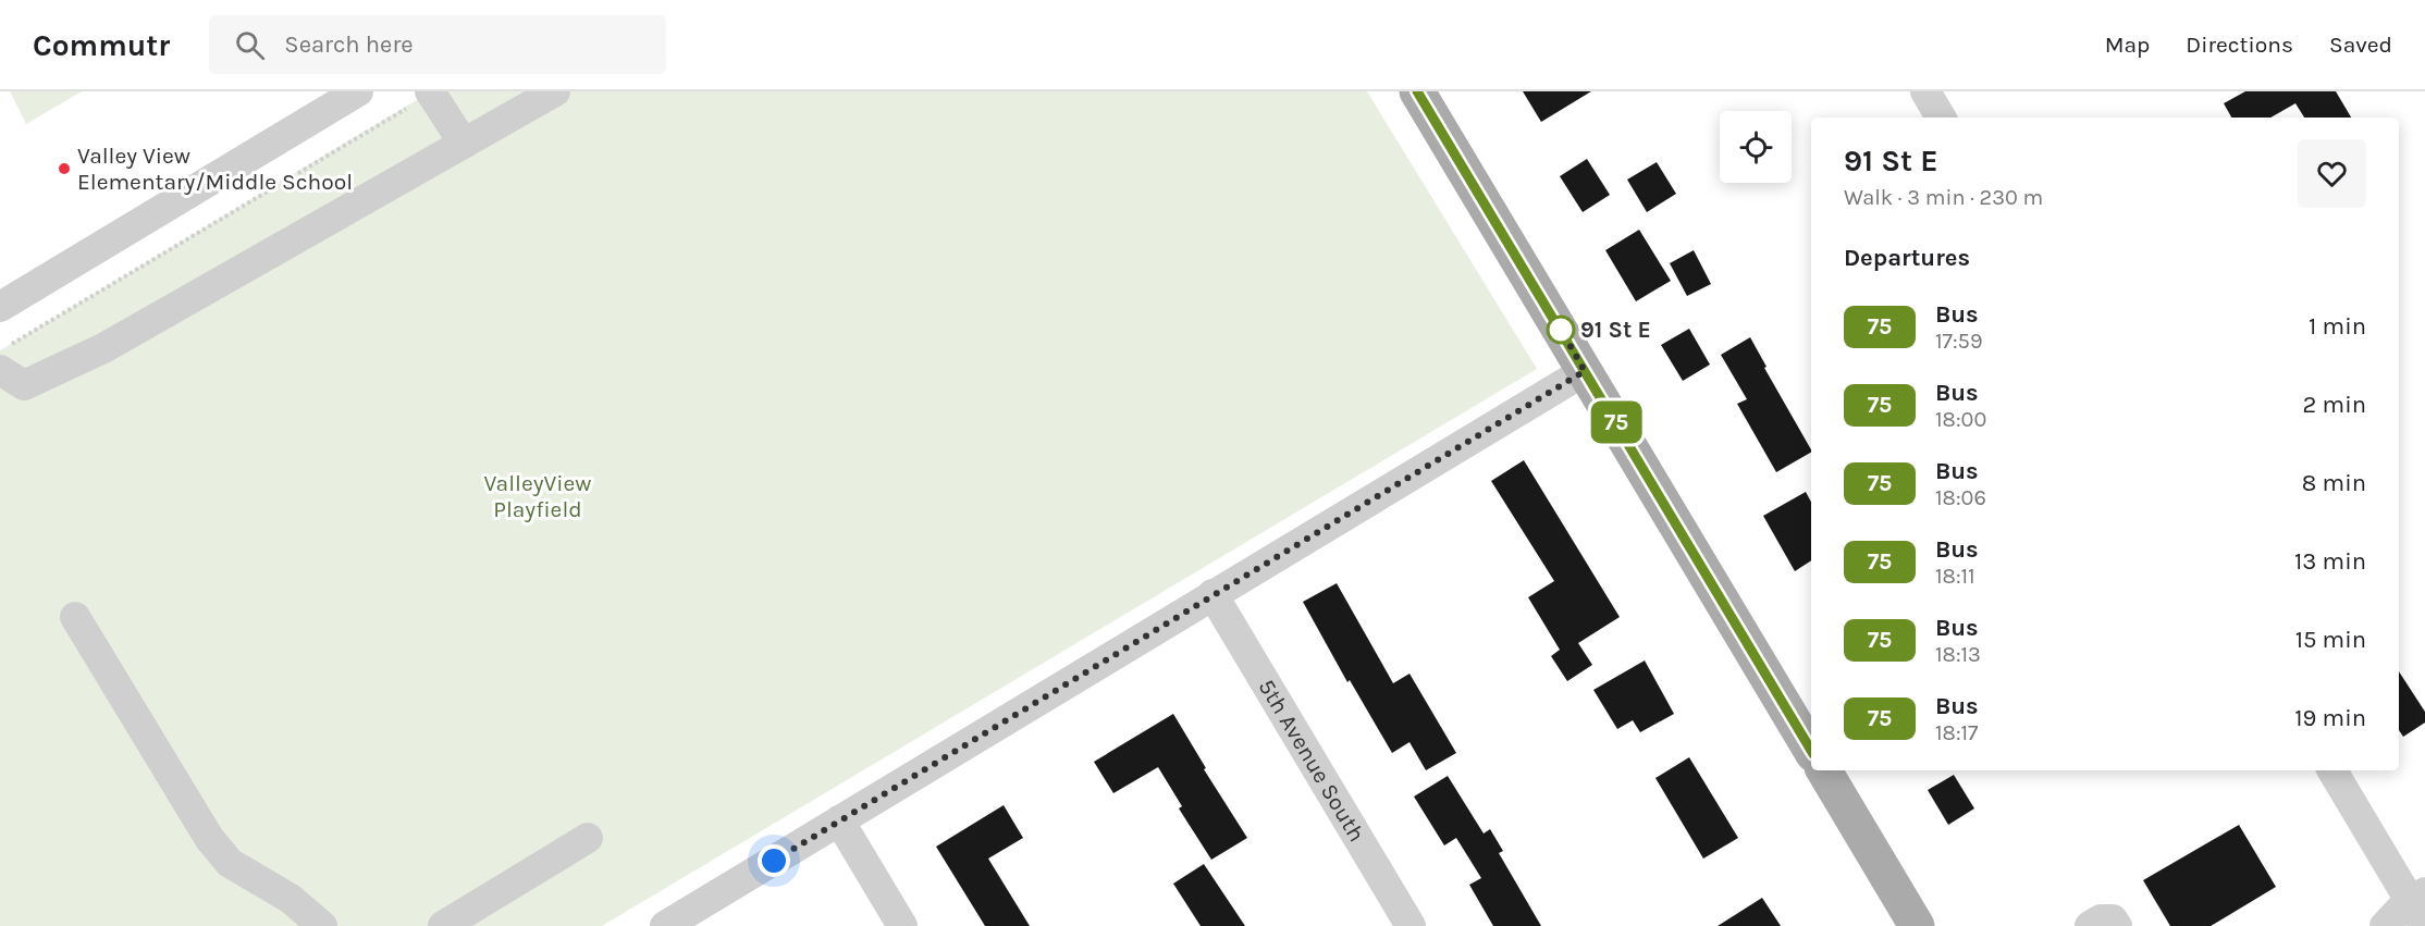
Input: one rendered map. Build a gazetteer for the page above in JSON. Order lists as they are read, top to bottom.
{
  "streets": {
    "street": ["5th Avenue South"]
  },
  "parks": ["ValleyView Playfield"],
  "places": ["Valley View Elementary/Middle School", "91 St E"],
  "lines": ["bus line 75"],
  "page": {
    "header": "Commutr",
    "search": "Search here",
    "nav": ["Map", "Directions", "Saved"],
    "on_map": "75",
    "heading": [
      ["91 St E", "Walk · 3 min · 230 m"],
      "Departures"
    ],
    "list": [
      {
        "mark": "75",
        "name": "Bus",
        "note": "17:59",
        "value": "1 min"
      },
      {
        "mark": "75",
        "name": "Bus",
        "note": "18:00",
        "value": "2 min"
      },
      {
        "mark": "75",
        "name": "Bus",
        "note": "18:06",
        "value": "8 min"
      },
      {
        "mark": "75",
        "name": "Bus",
        "note": "18:11",
        "value": "13 min"
      },
      {
        "mark": "75",
        "name": "Bus",
        "note": "18:13",
        "value": "15 min"
      },
      {
        "mark": "75",
        "name": "Bus",
        "note": "18:17",
        "value": "19 min"
      }
    ]
  }
}
